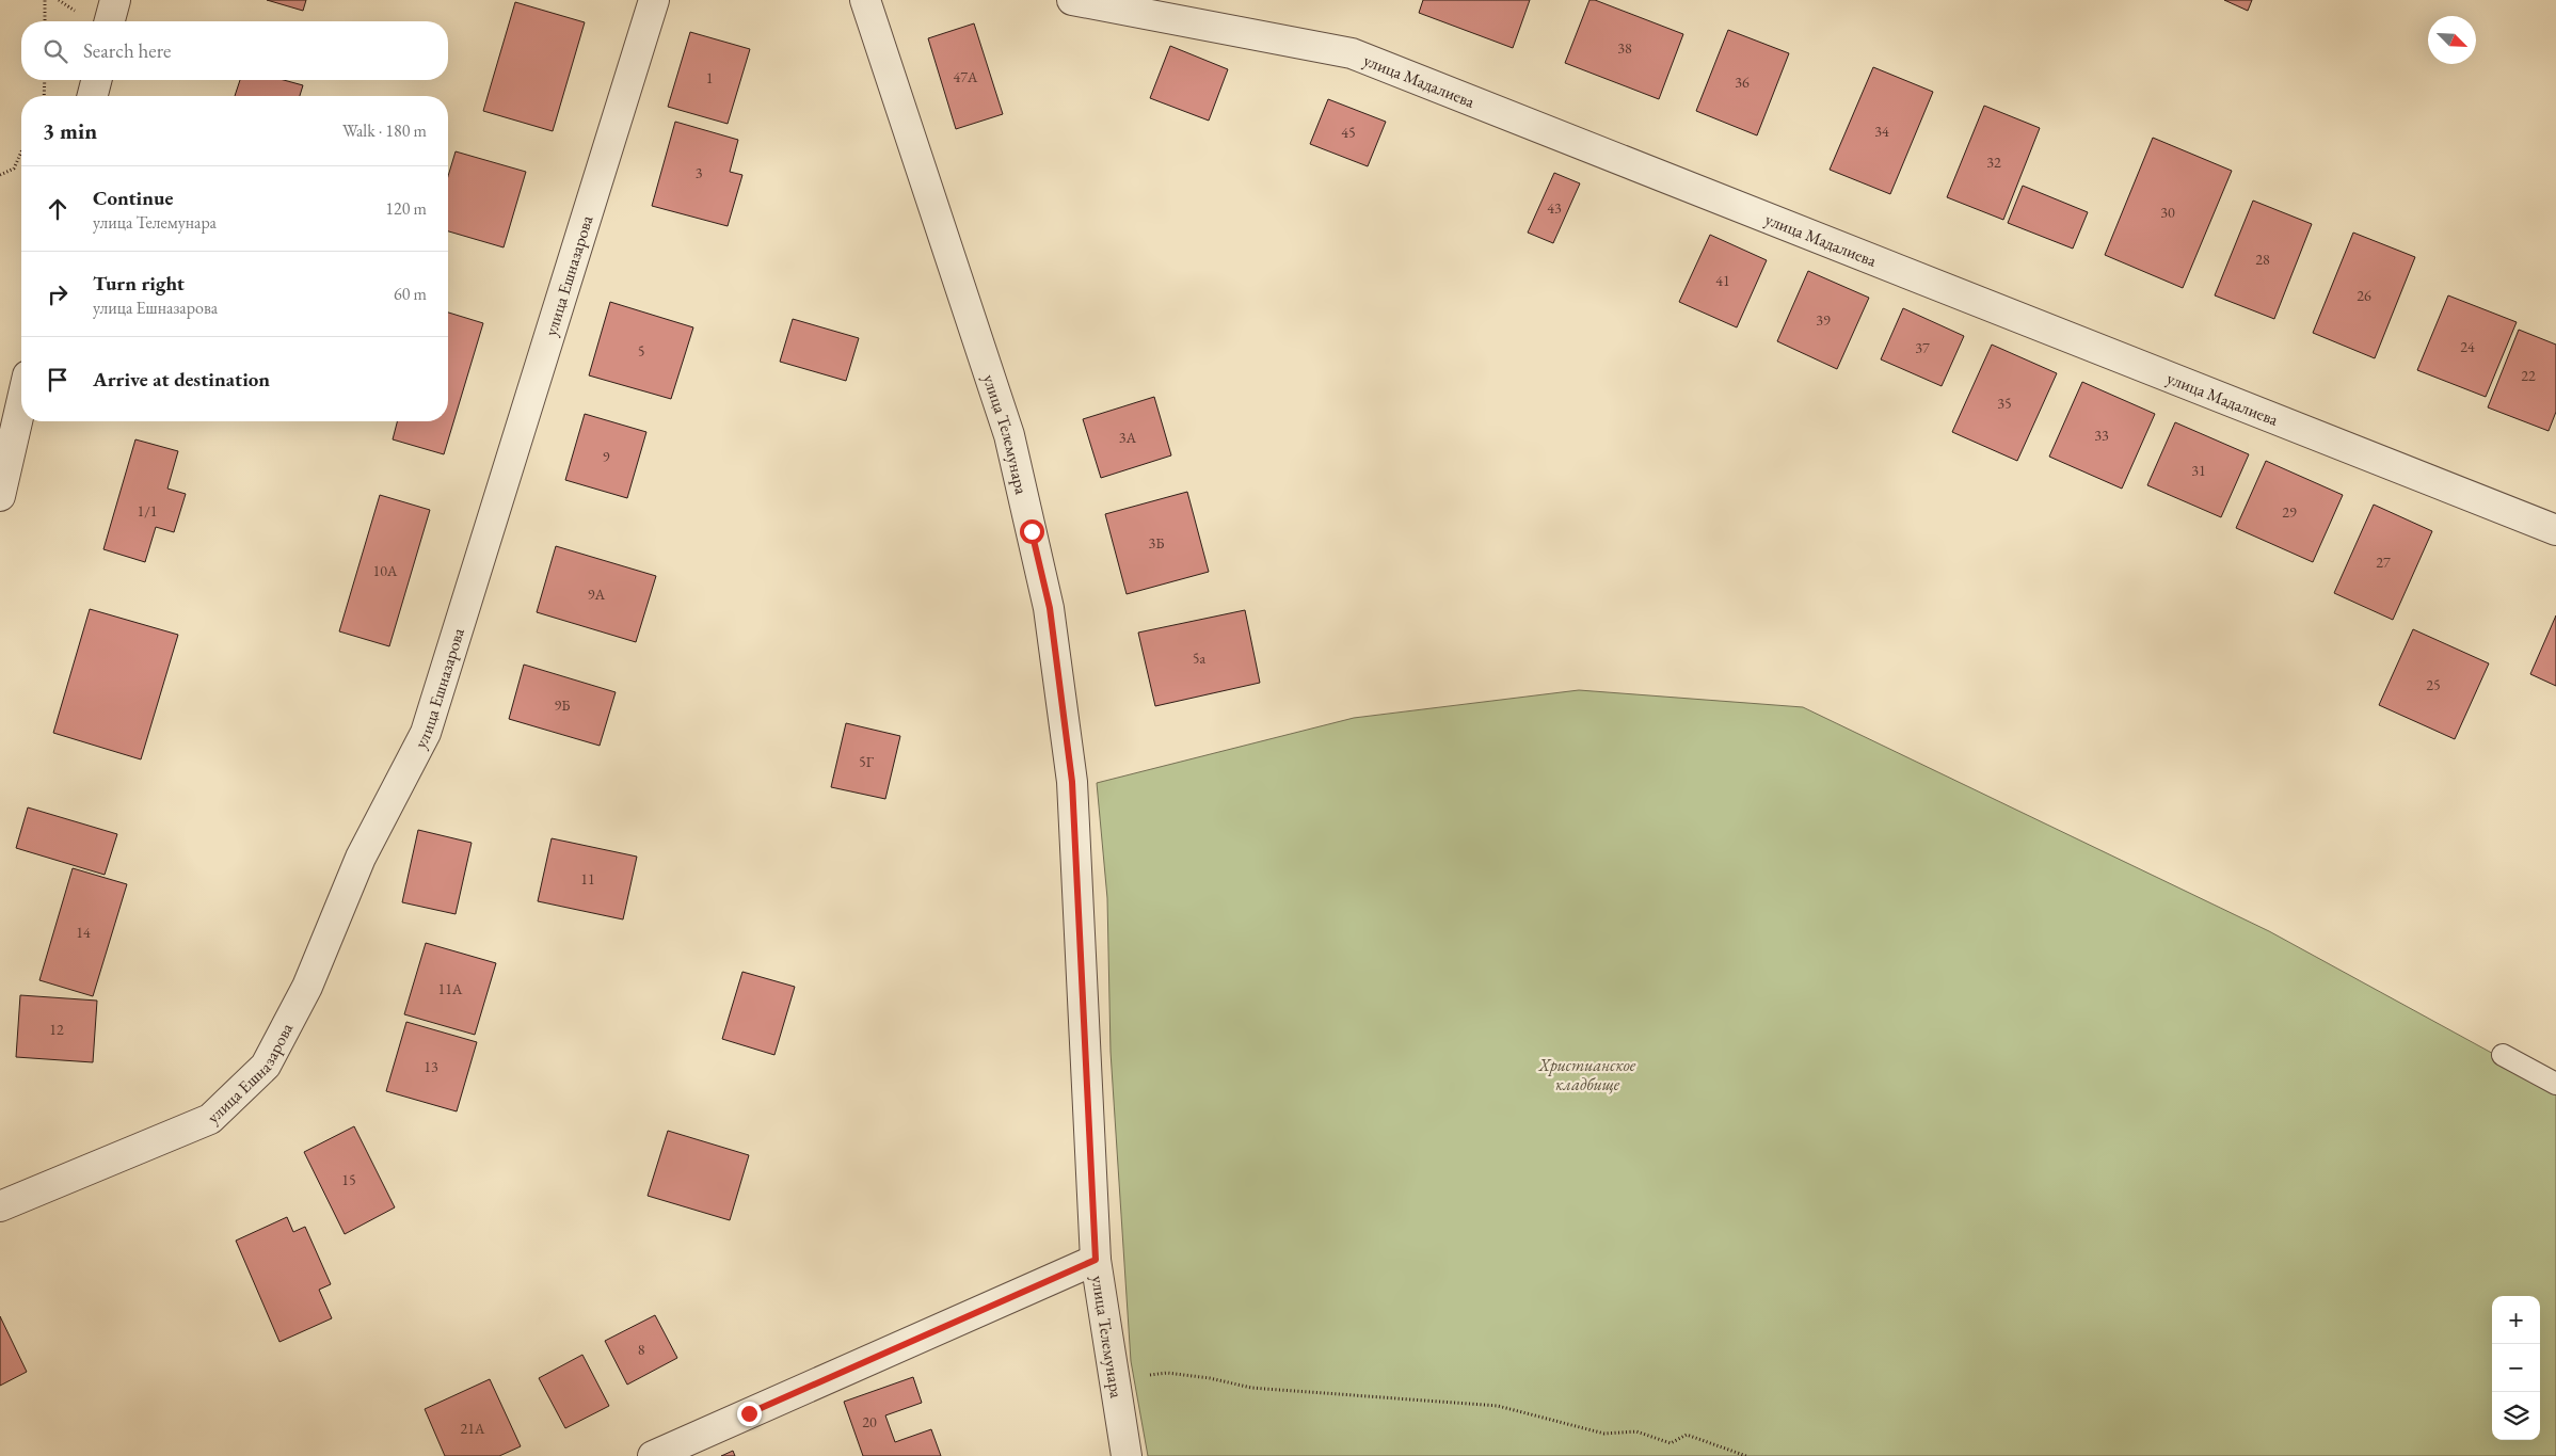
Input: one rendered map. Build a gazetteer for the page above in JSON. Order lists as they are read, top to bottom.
{
  "streets": {
    "street": ["улица Мадалиева", "улица Ешназарова", "улица Телемунара"]
  },
  "parks": ["Христианское кладбище"],
  "house_numbers": [
    "38",
    "47А",
    "1",
    "36",
    "34",
    "45",
    "32",
    "3",
    "43",
    "30",
    "28",
    "41",
    "26",
    "39",
    "24",
    "37",
    "5",
    "22",
    "35",
    "33",
    "3А",
    "9",
    "31",
    "1/1",
    "29",
    "3Б",
    "27",
    "10А",
    "9А",
    "5а",
    "25",
    "9Б",
    "5Г",
    "11",
    "14",
    "11А",
    "12",
    "13",
    "15",
    "8",
    "20",
    "21А"
  ],
  "north": "bottom right",
  "page": {
    "search": "Search here",
    "heading": ["3 min", "Walk · 180 m"],
    "list": [
      ["Continue", "улица Телемунара", "120 m"],
      ["Turn right", "улица Ешназарова", "60 m"],
      "Arrive at destination"
    ],
    "map_buttons": ["+", "−"]
  }
}
